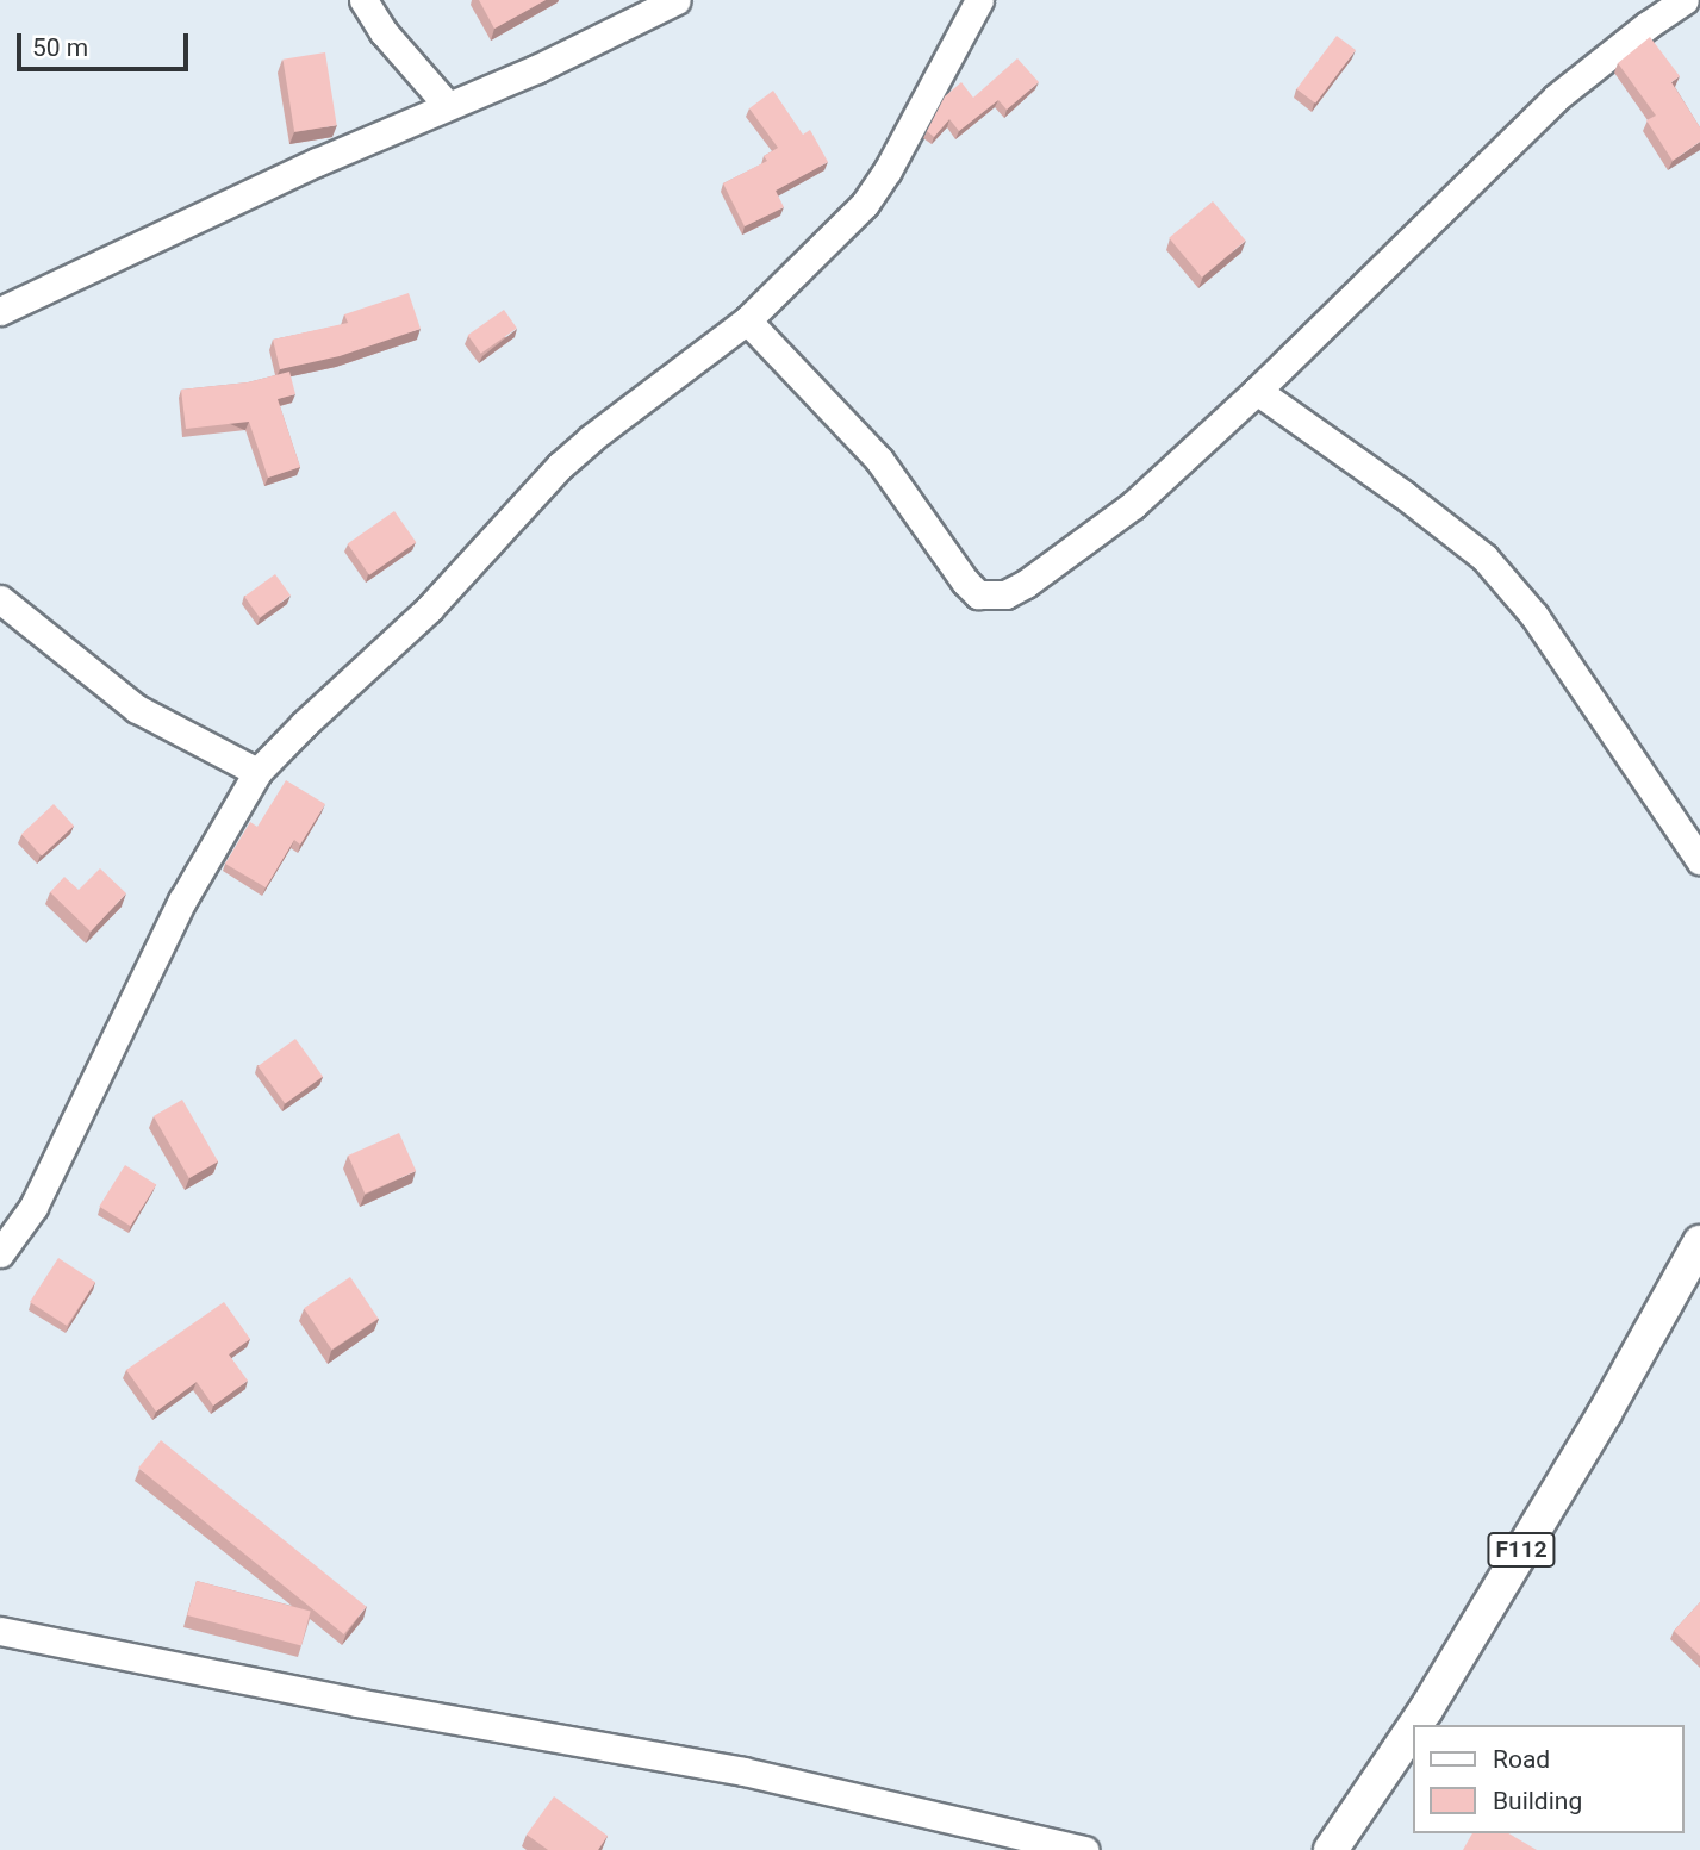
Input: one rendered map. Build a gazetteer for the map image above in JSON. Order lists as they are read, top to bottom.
{
  "streets": {
    "main road": ["F112"]
  },
  "legend": ["Road", "Building"],
  "scale_bar": "50 m"
}
